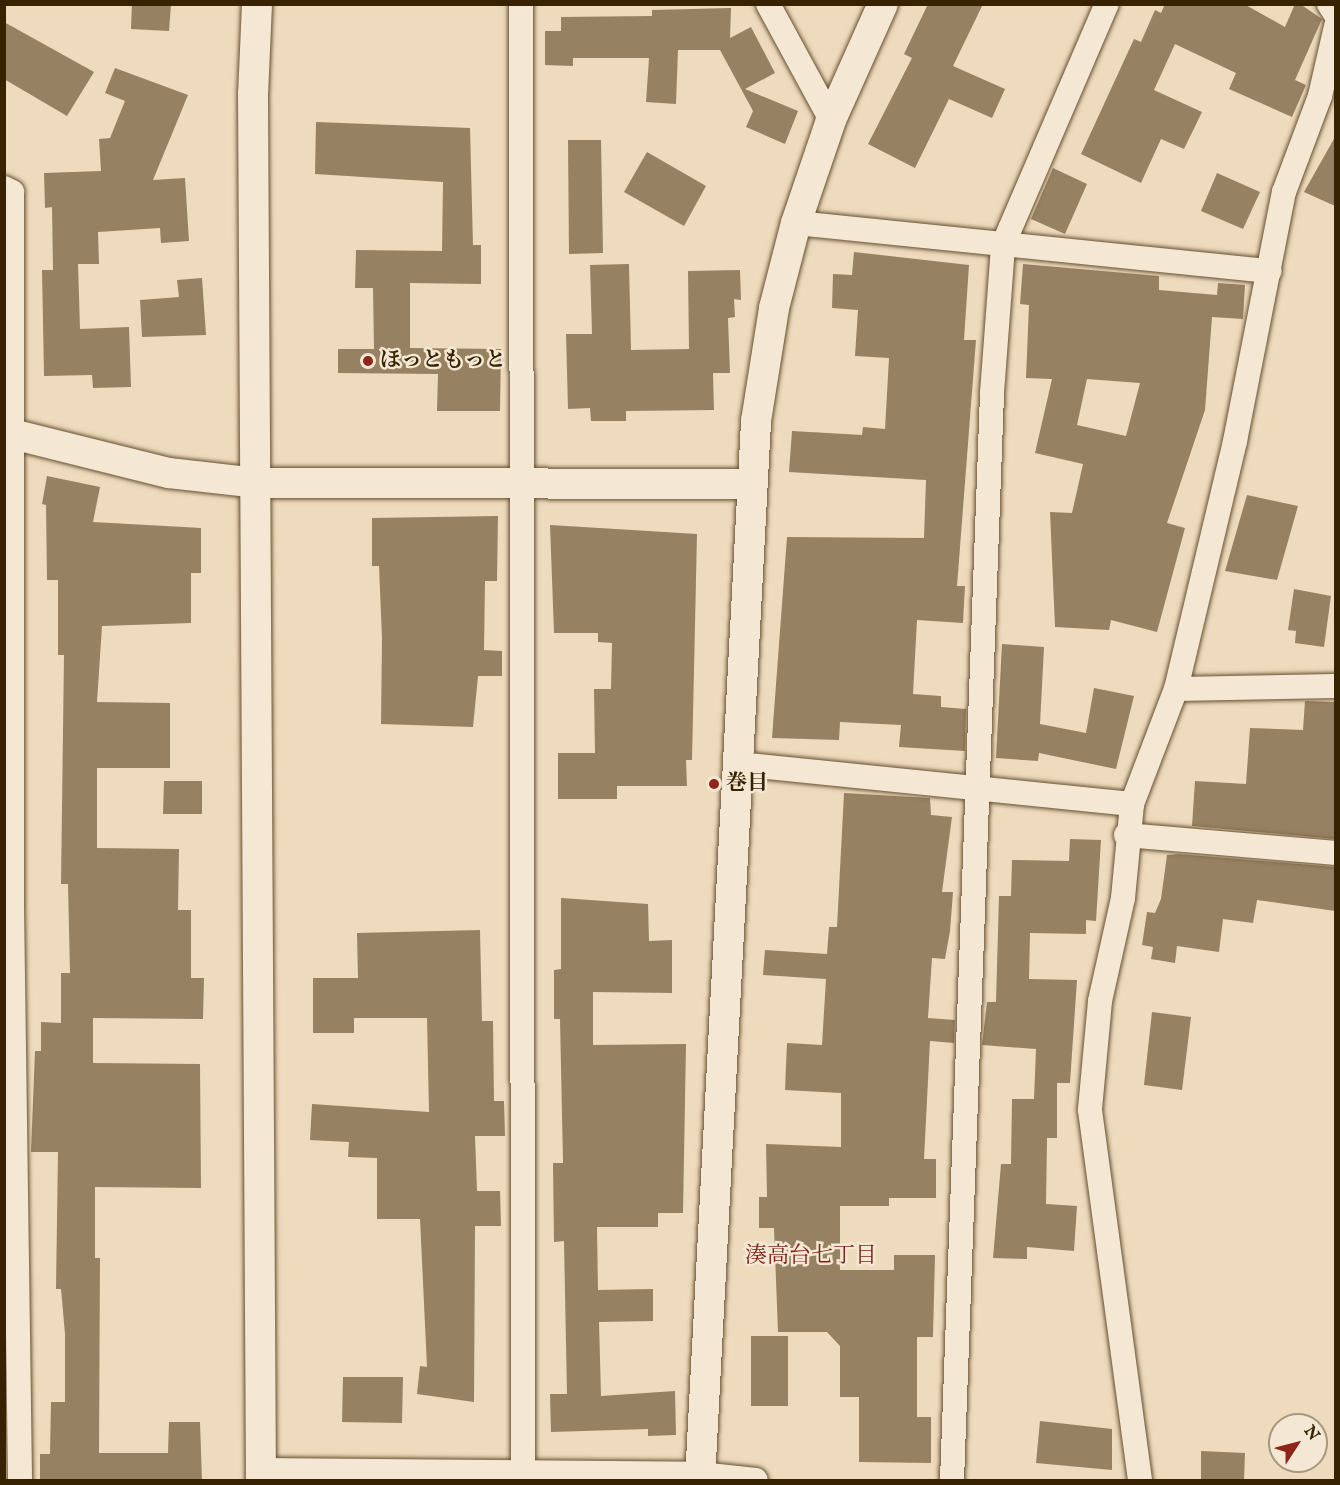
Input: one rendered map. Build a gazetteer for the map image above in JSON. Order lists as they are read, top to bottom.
{
  "districts": ["湊高台七丁目"],
  "places": ["ほっともっと", "巻目"],
  "north": "top right"
}
